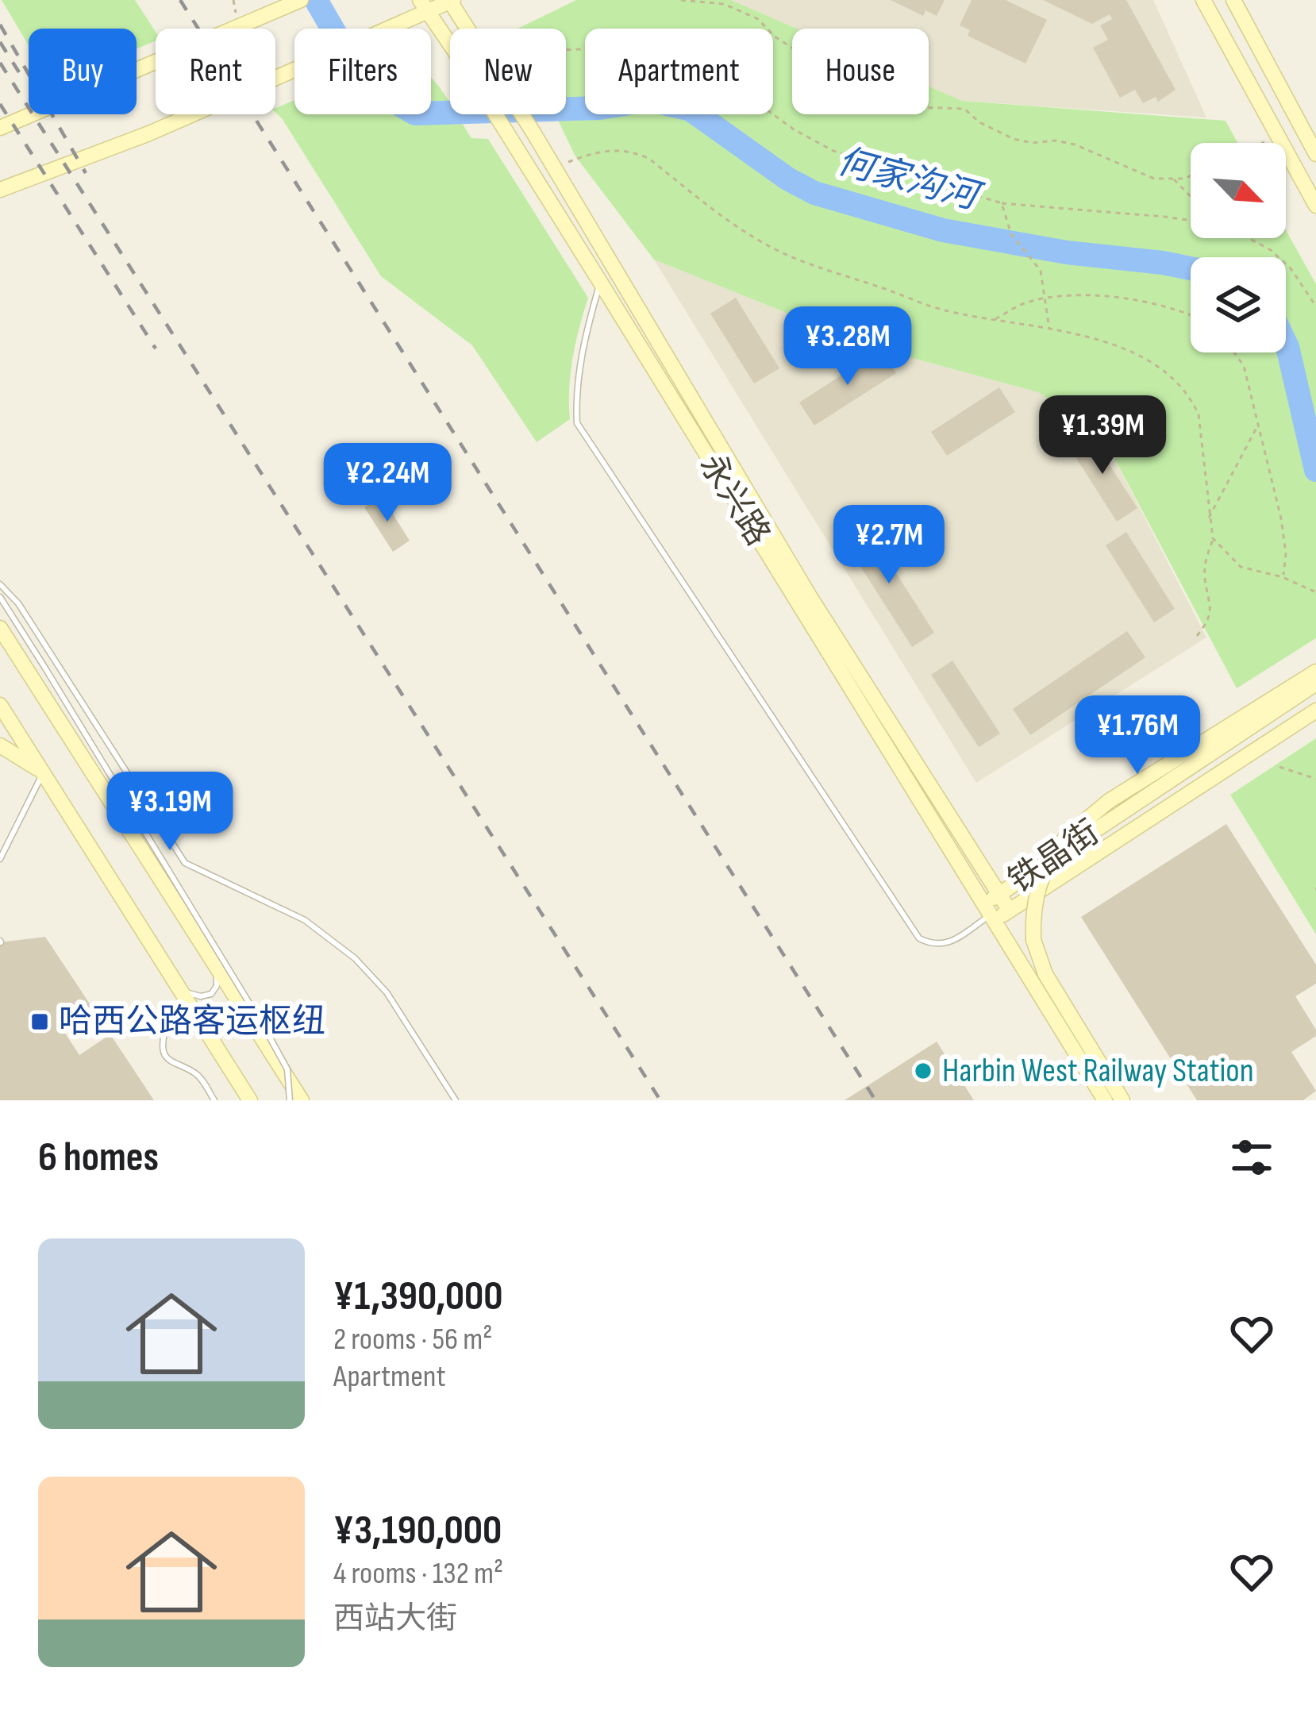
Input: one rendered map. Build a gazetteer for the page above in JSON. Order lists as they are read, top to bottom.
{
  "streets": {
    "main road": ["永兴路", "铁晶街"]
  },
  "crossings": [
    ["永兴路", "铁晶街"]
  ],
  "water": ["何家沟河"],
  "places": {
    "transit": ["哈西公路客运枢纽"],
    "other": ["Harbin West Railway Station"]
  },
  "north": "bottom right",
  "page": {
    "chip": [
      "Buy",
      "Rent",
      "Filters",
      "New",
      "Apartment",
      "House"
    ],
    "price": [
      "¥3.28M",
      "¥1.39M",
      "¥2.24M",
      "¥2.7M",
      "¥1.76M",
      "¥3.19M"
    ],
    "heading": "6 homes",
    "list": [
      {
        "name": "¥1,390,000",
        "note": "2 rooms · 56 m² · Apartment"
      },
      {
        "name": "¥3,190,000",
        "note": "4 rooms · 132 m² · 西站大街"
      }
    ]
  }
}
